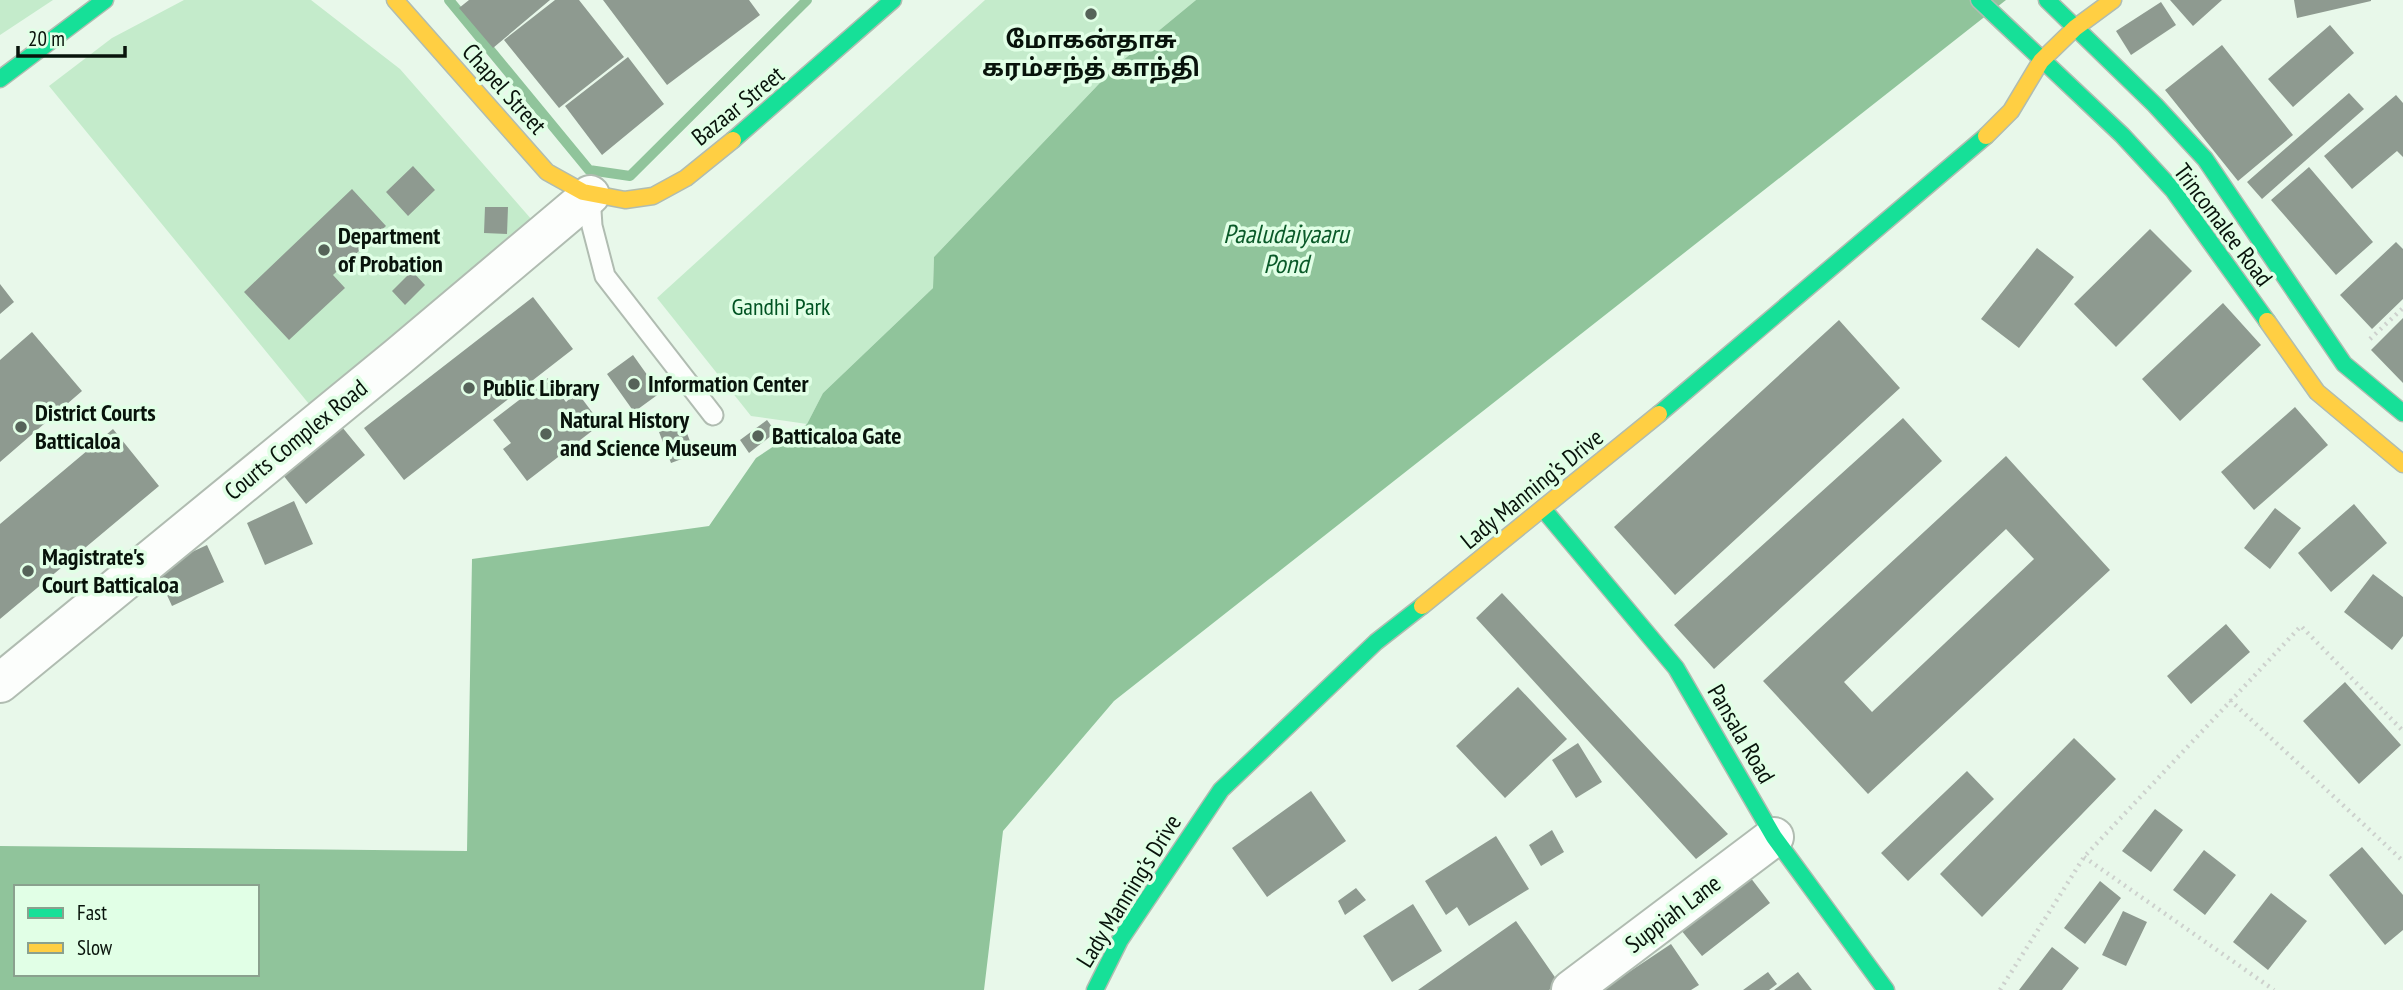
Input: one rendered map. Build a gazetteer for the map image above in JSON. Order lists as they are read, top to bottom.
{
  "streets": {
    "main road": [
      "Chapel Street",
      "Bazaar Street",
      "Trincomalee Road",
      "Lady Manning’s Drive",
      "Pansala Road"
    ],
    "street": ["Courts Complex Road", "Suppiah Lane"]
  },
  "crossings": [
    ["Chapel Street", "Bazaar Street"],
    ["Chapel Street", "Courts Complex Road"],
    ["Bazaar Street", "Courts Complex Road"],
    ["Trincomalee Road", "Lady Manning’s Drive"],
    ["Lady Manning’s Drive", "Pansala Road"],
    ["Pansala Road", "Suppiah Lane"]
  ],
  "water": ["Paaludaiyaaru Pond"],
  "parks": ["Gandhi Park"],
  "places": [
    "மோகன்தாசு கரம்சந்த் காந்தி",
    "Department of Probation",
    "Information Center",
    "Public Library",
    "District Courts Batticaloa",
    "Natural History and Science Museum",
    "Batticaloa Gate",
    "Magistrate's Court Batticaloa"
  ],
  "legend": ["Fast", "Slow"],
  "scale_bar": "20 m"
}
